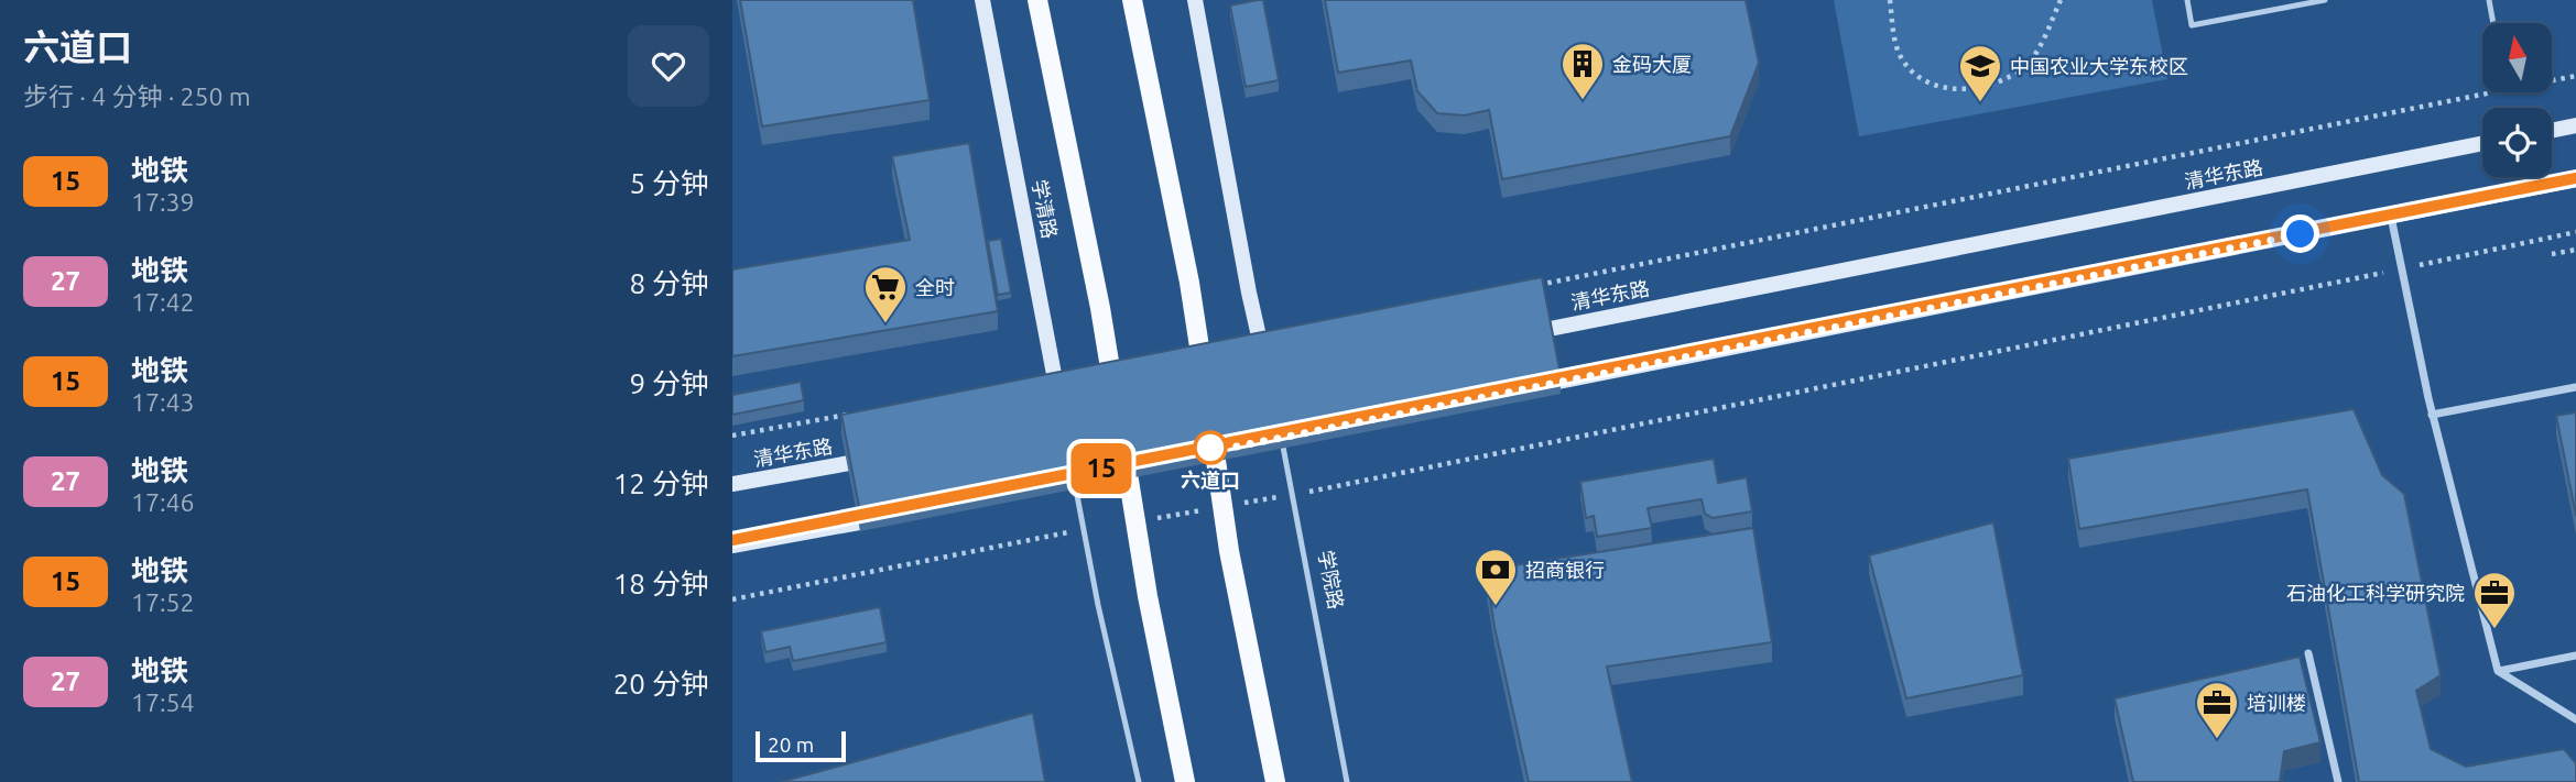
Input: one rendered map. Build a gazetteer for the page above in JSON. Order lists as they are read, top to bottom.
{
  "streets": {
    "main road": ["清华东路", "学清路"],
    "lane": ["学院路"]
  },
  "places": {
    "building": ["金码大厦"],
    "school or university": ["中国农业大学东校区"],
    "supermarket": ["全时"],
    "other": ["六道口"],
    "bank": ["招商银行"],
    "office": ["石油化工科学研究院", "培训楼"]
  },
  "lines": ["metro line 15"],
  "scale_bar": "20 m",
  "north": "top",
  "page": {
    "heading": ["六道口", "步行 · 4 分钟 · 250 m"],
    "on_map": "15",
    "list": [
      {
        "mark": "15",
        "name": "地铁",
        "note": "17:39",
        "value": "5 分钟"
      },
      {
        "mark": "27",
        "name": "地铁",
        "note": "17:42",
        "value": "8 分钟"
      },
      {
        "mark": "15",
        "name": "地铁",
        "note": "17:43",
        "value": "9 分钟"
      },
      {
        "mark": "27",
        "name": "地铁",
        "note": "17:46",
        "value": "12 分钟"
      },
      {
        "mark": "15",
        "name": "地铁",
        "note": "17:52",
        "value": "18 分钟"
      },
      {
        "mark": "27",
        "name": "地铁",
        "note": "17:54",
        "value": "20 分钟"
      }
    ],
    "scale": "20 m"
  }
}
